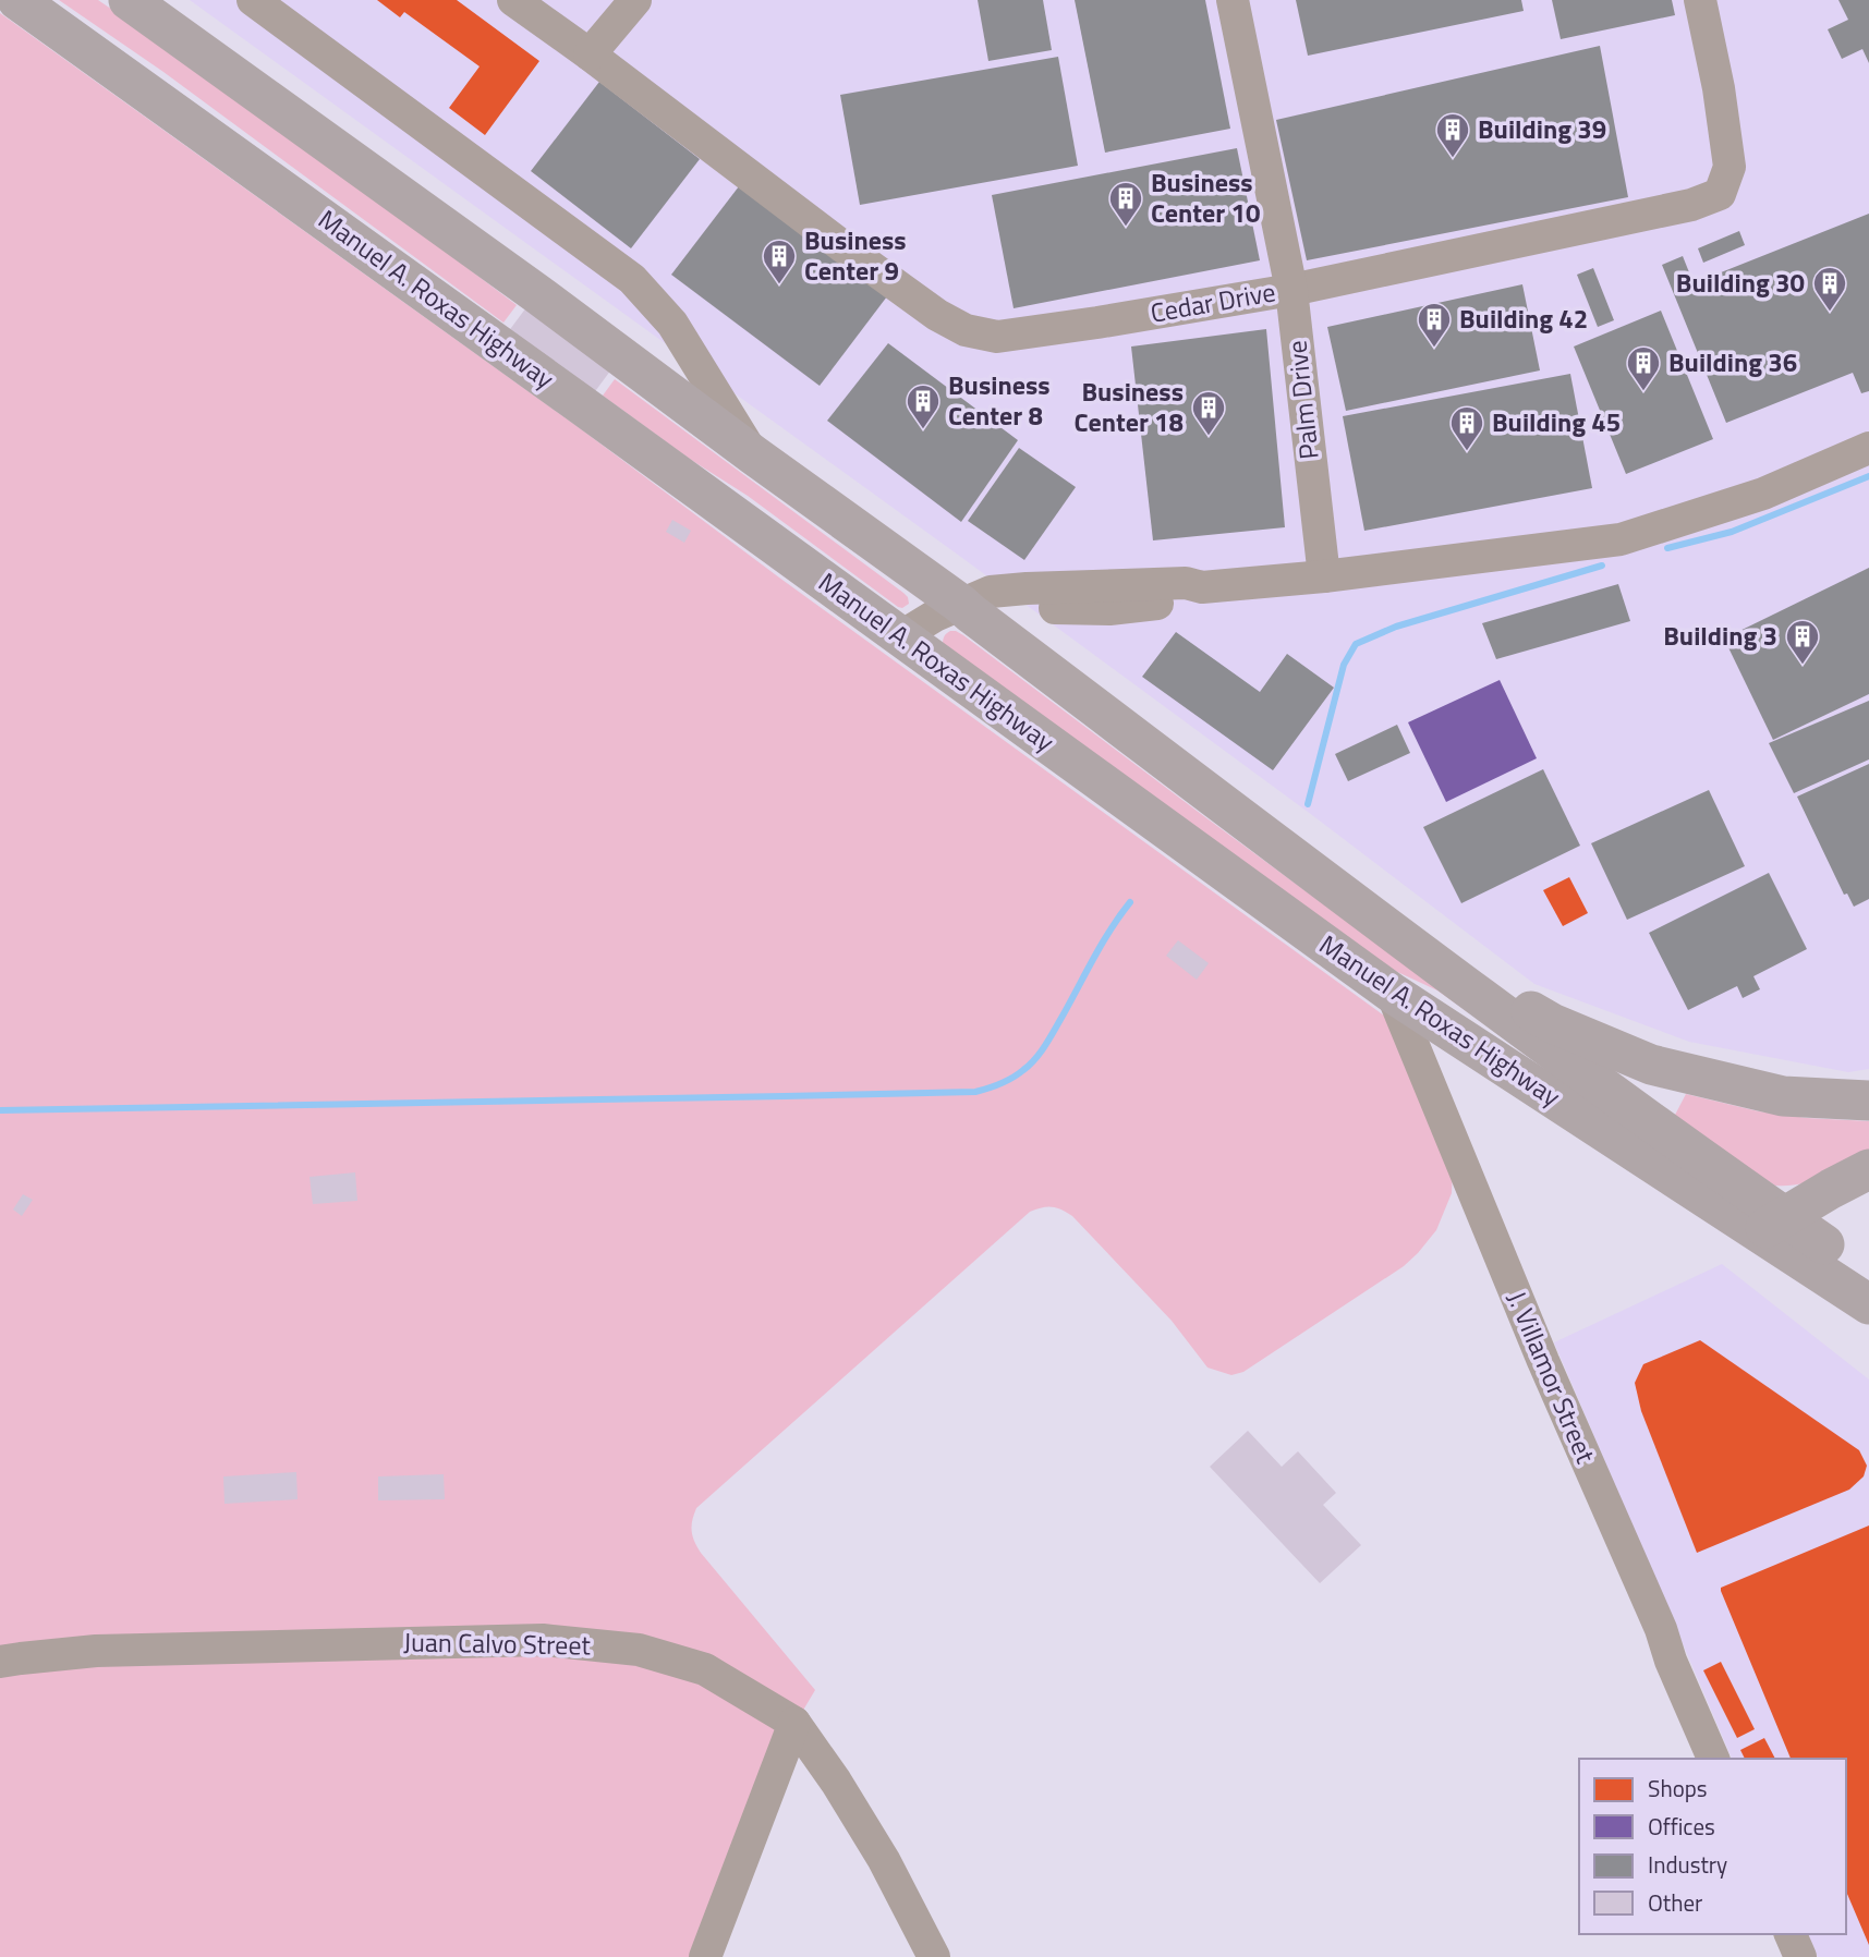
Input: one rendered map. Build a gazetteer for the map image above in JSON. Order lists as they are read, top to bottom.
{
  "streets": {
    "main road": ["Manuel A. Roxas Highway"],
    "street": [
      "Cedar Drive",
      "Palm Drive",
      "J. Villamor Street",
      "Juan Calvo Street"
    ]
  },
  "crossings": [
    ["Manuel A. Roxas Highway", "J. Villamor Street"],
    ["Cedar Drive", "Palm Drive"]
  ],
  "places": {
    "building": [
      "Building 39",
      "Business Center 10",
      "Business Center 9",
      "Building 30",
      "Building 42",
      "Building 36",
      "Business Center 8",
      "Business Center 18",
      "Building 45",
      "Building 3"
    ]
  },
  "legend": [
    "Shops",
    "Offices",
    "Industry",
    "Other"
  ]
}
